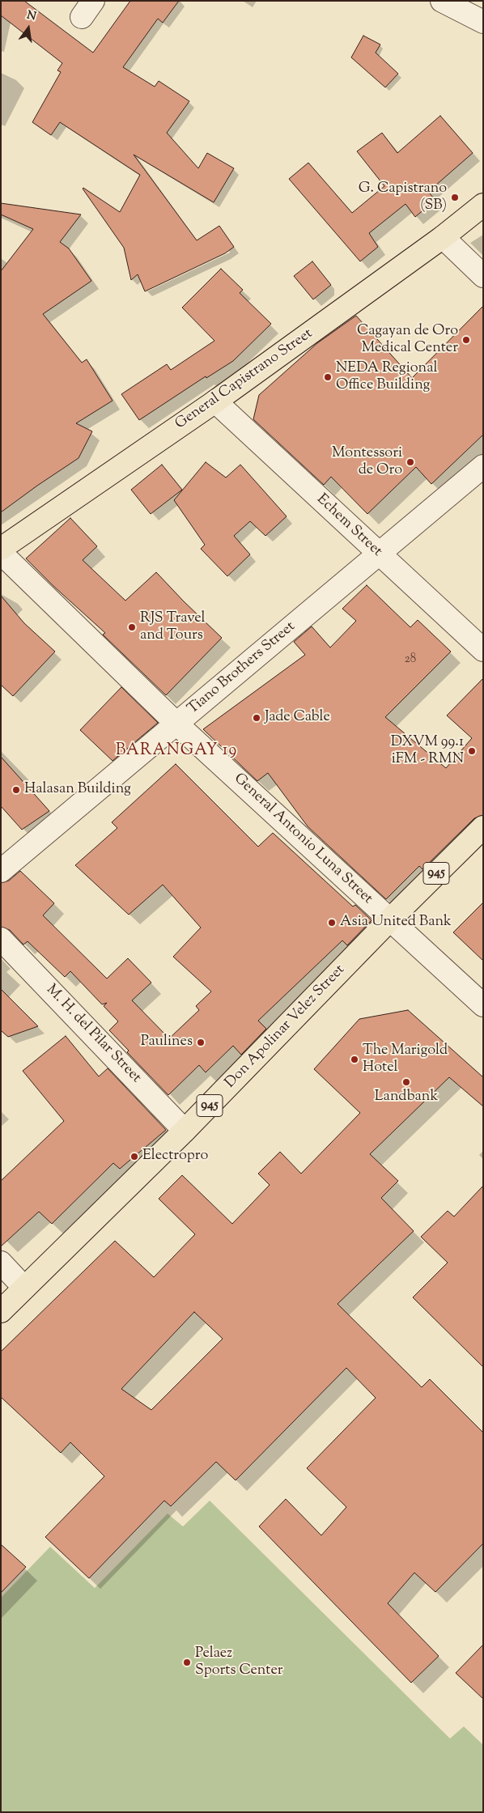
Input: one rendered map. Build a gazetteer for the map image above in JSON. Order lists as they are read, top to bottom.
{
  "streets": {
    "main road": ["General Capistrano Street", "945", "Don Apolinar Velez Street"],
    "street": [
      "Echem Street",
      "Tiano Brothers Street",
      "General Antonio Luna Street",
      "M. H. del Pilar Street"
    ]
  },
  "crossings": [
    ["General Capistrano Street", "Echem Street"],
    ["Echem Street", "Tiano Brothers Street"],
    ["Tiano Brothers Street", "General Antonio Luna Street"],
    ["General Antonio Luna Street", "Don Apolinar Velez Street"],
    ["Don Apolinar Velez Street", "M. H. del Pilar Street"]
  ],
  "districts": ["BARANGAY 19"],
  "places": [
    "G. Capistrano (SB)",
    "Cagayan de Oro Medical Center",
    "NEDA Regional Office Building",
    "Montessori de Oro",
    "RJS Travel and Tours",
    "Jade Cable",
    "DXVM 99.1 iFM - RMN",
    "Halasan Building",
    "Asia United Bank",
    "Paulines",
    "The Marigold Hotel",
    "Landbank",
    "Electropro",
    "Pelaez Sports Center"
  ],
  "house_numbers": ["28"],
  "north": "top"
}
